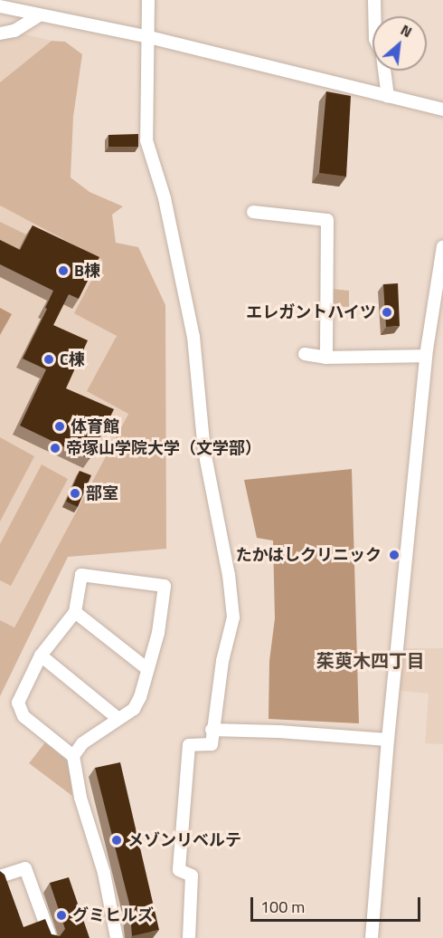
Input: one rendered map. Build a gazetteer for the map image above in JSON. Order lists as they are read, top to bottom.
{
  "districts": ["茱萸木四丁目"],
  "places": [
    "B棟",
    "エレガントハイツ",
    "C棟",
    "体育館",
    "帝塚山学院大学（文学部）",
    "部室",
    "たかはしクリニック",
    "メゾンリベルテ",
    "グミヒルズ"
  ],
  "scale_bar": "100 m",
  "north": "top right"
}
